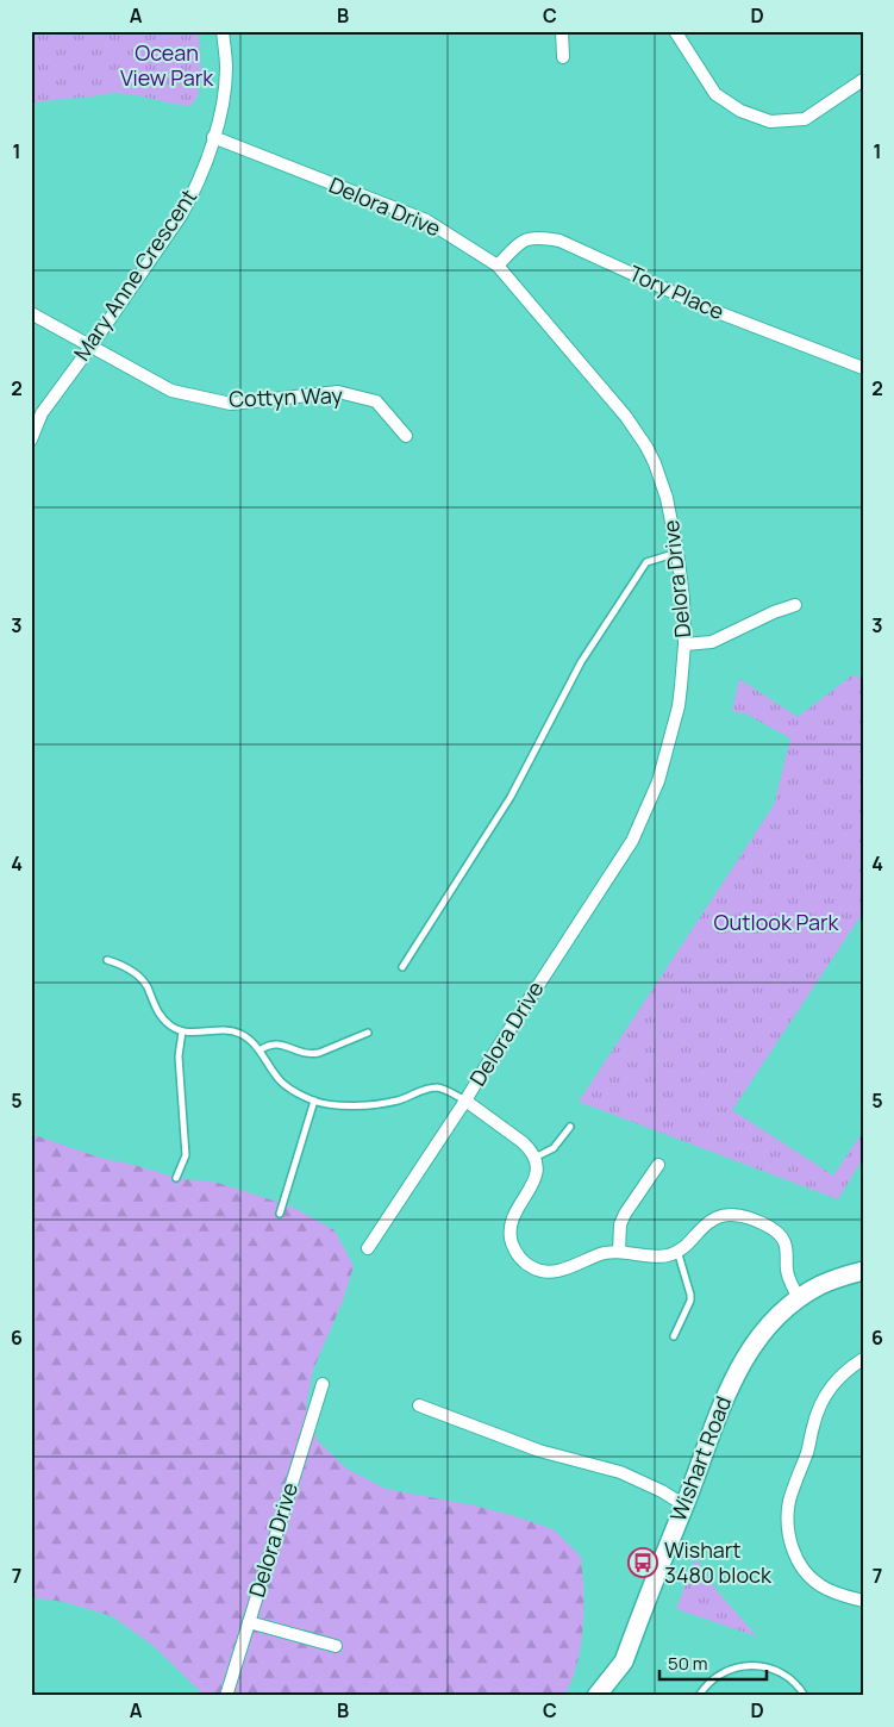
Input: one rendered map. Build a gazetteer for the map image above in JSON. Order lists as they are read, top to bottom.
{
  "streets": {
    "street": [
      "Delora Drive",
      "Mary Anne Crescent",
      "Tory Place",
      "Cottyn Way",
      "Wishart Road"
    ]
  },
  "crossings": [
    ["Delora Drive", "Mary Anne Crescent"],
    ["Delora Drive", "Tory Place"],
    ["Mary Anne Crescent", "Cottyn Way"]
  ],
  "parks": ["Ocean View Park", "Outlook Park"],
  "places": {
    "bus stop": ["Wishart 3480 block"]
  },
  "scale_bar": "50 m",
  "grid": {
    "columns": [
      "A",
      "B",
      "C",
      "D"
    ],
    "rows": [
      "1",
      "2",
      "3",
      "4",
      "5",
      "6",
      "7"
    ]
  }
}
